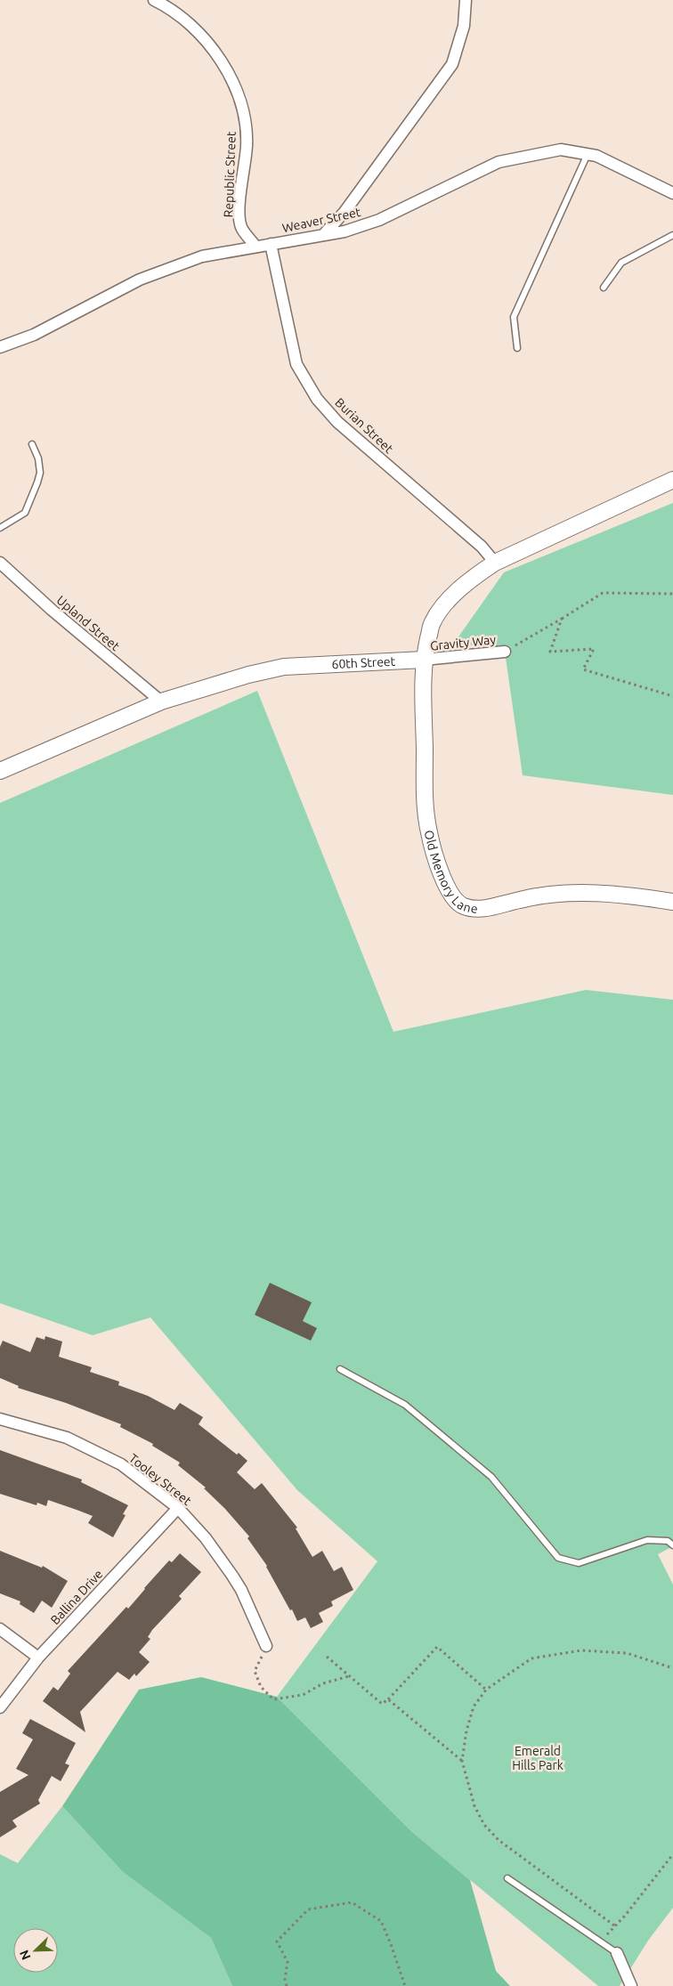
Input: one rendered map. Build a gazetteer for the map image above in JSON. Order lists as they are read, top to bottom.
{
  "streets": {
    "street": [
      "Republic Street",
      "Weaver Street",
      "Burian Street",
      "Upland Street",
      "Gravity Way",
      "60th Street",
      "Old Memory Lane",
      "Tooley Street",
      "Ballina Drive"
    ]
  },
  "crossings": [
    ["Republic Street", "Weaver Street"],
    ["Weaver Street", "Burian Street"],
    ["Upland Street", "60th Street"],
    ["Gravity Way", "60th Street"],
    ["Gravity Way", "Old Memory Lane"],
    ["60th Street", "Old Memory Lane"],
    ["Tooley Street", "Ballina Drive"]
  ],
  "parks": ["Emerald Hills Park"],
  "north": "bottom left"
}
